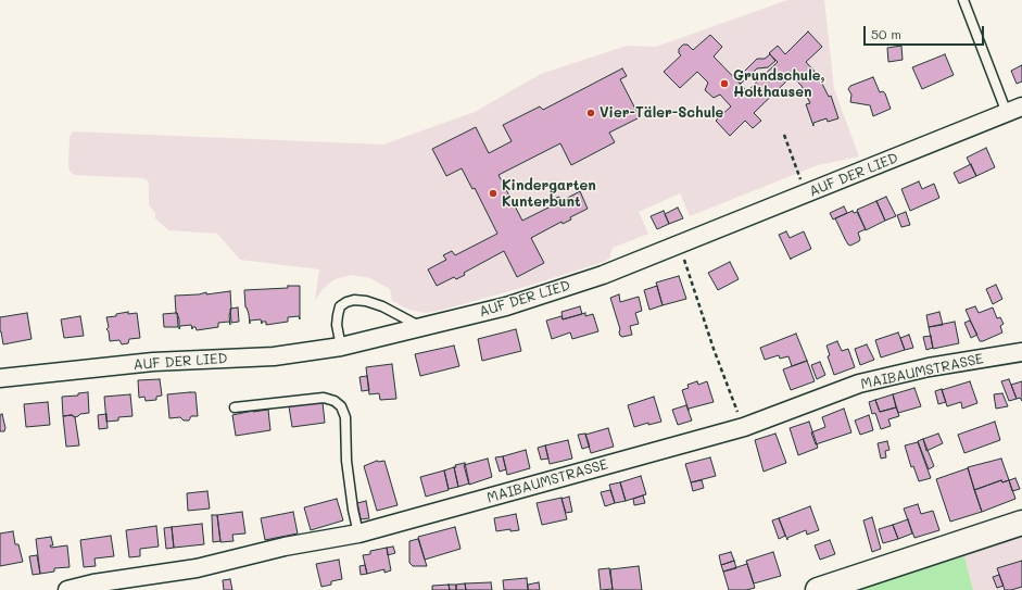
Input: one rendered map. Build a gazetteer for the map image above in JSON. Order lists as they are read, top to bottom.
{
  "streets": {
    "street": ["AUF DER LIED", "MAIBAUMSTRASSE"]
  },
  "places": ["Grundschule, Holthausen", "Vier-Täler-Schule", "Kindergarten Kunterbunt"],
  "scale_bar": "50 m"
}
